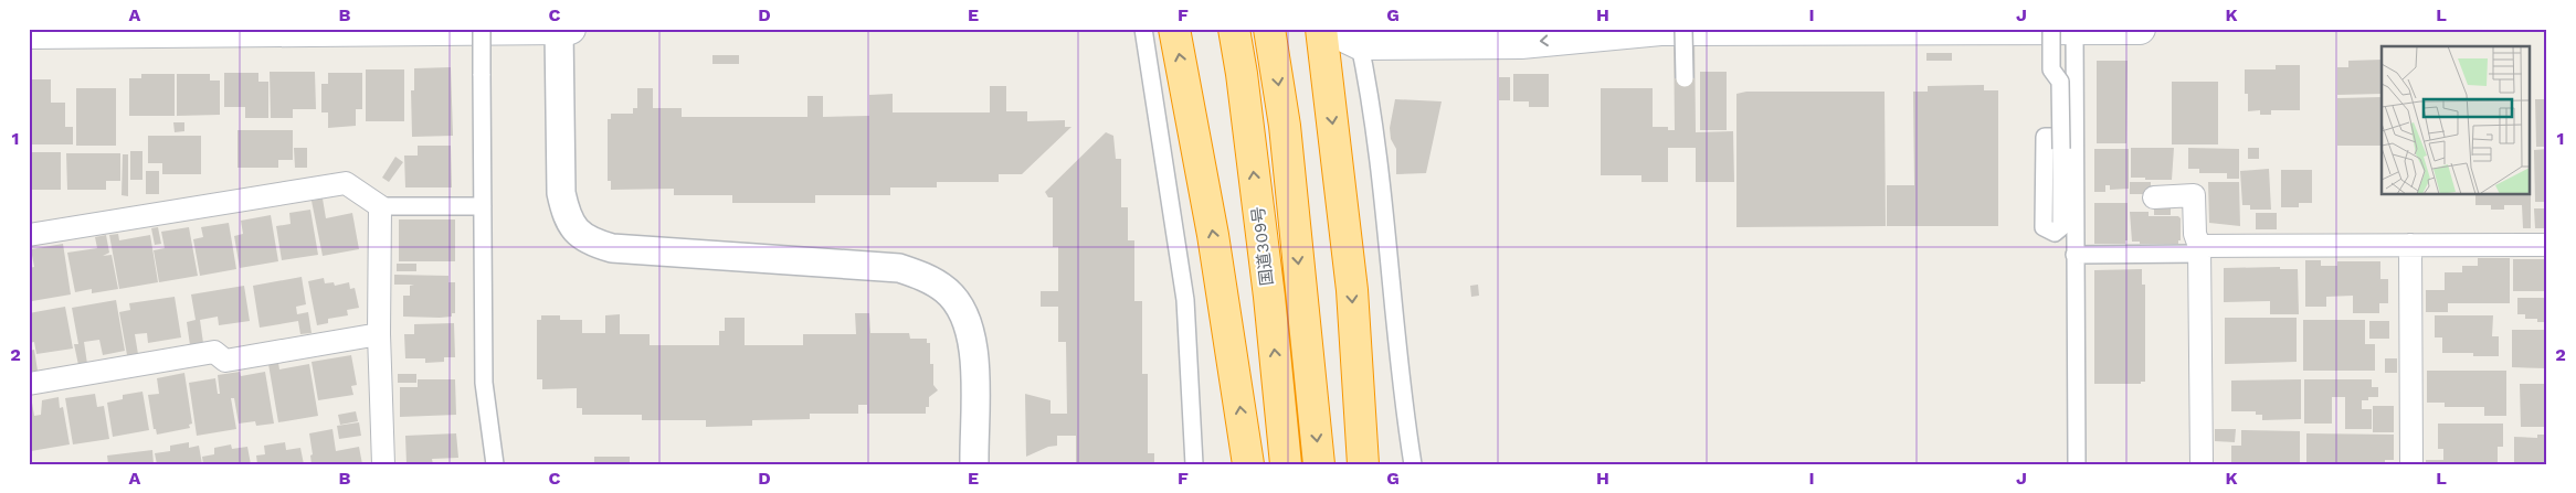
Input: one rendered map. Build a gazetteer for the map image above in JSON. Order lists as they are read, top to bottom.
{
  "streets": {
    "highway": ["国道309号"]
  },
  "grid": {
    "columns": [
      "A",
      "B",
      "C",
      "D",
      "E",
      "F",
      "G",
      "H",
      "I",
      "J",
      "K",
      "L"
    ],
    "rows": ["1", "2"]
  }
}
